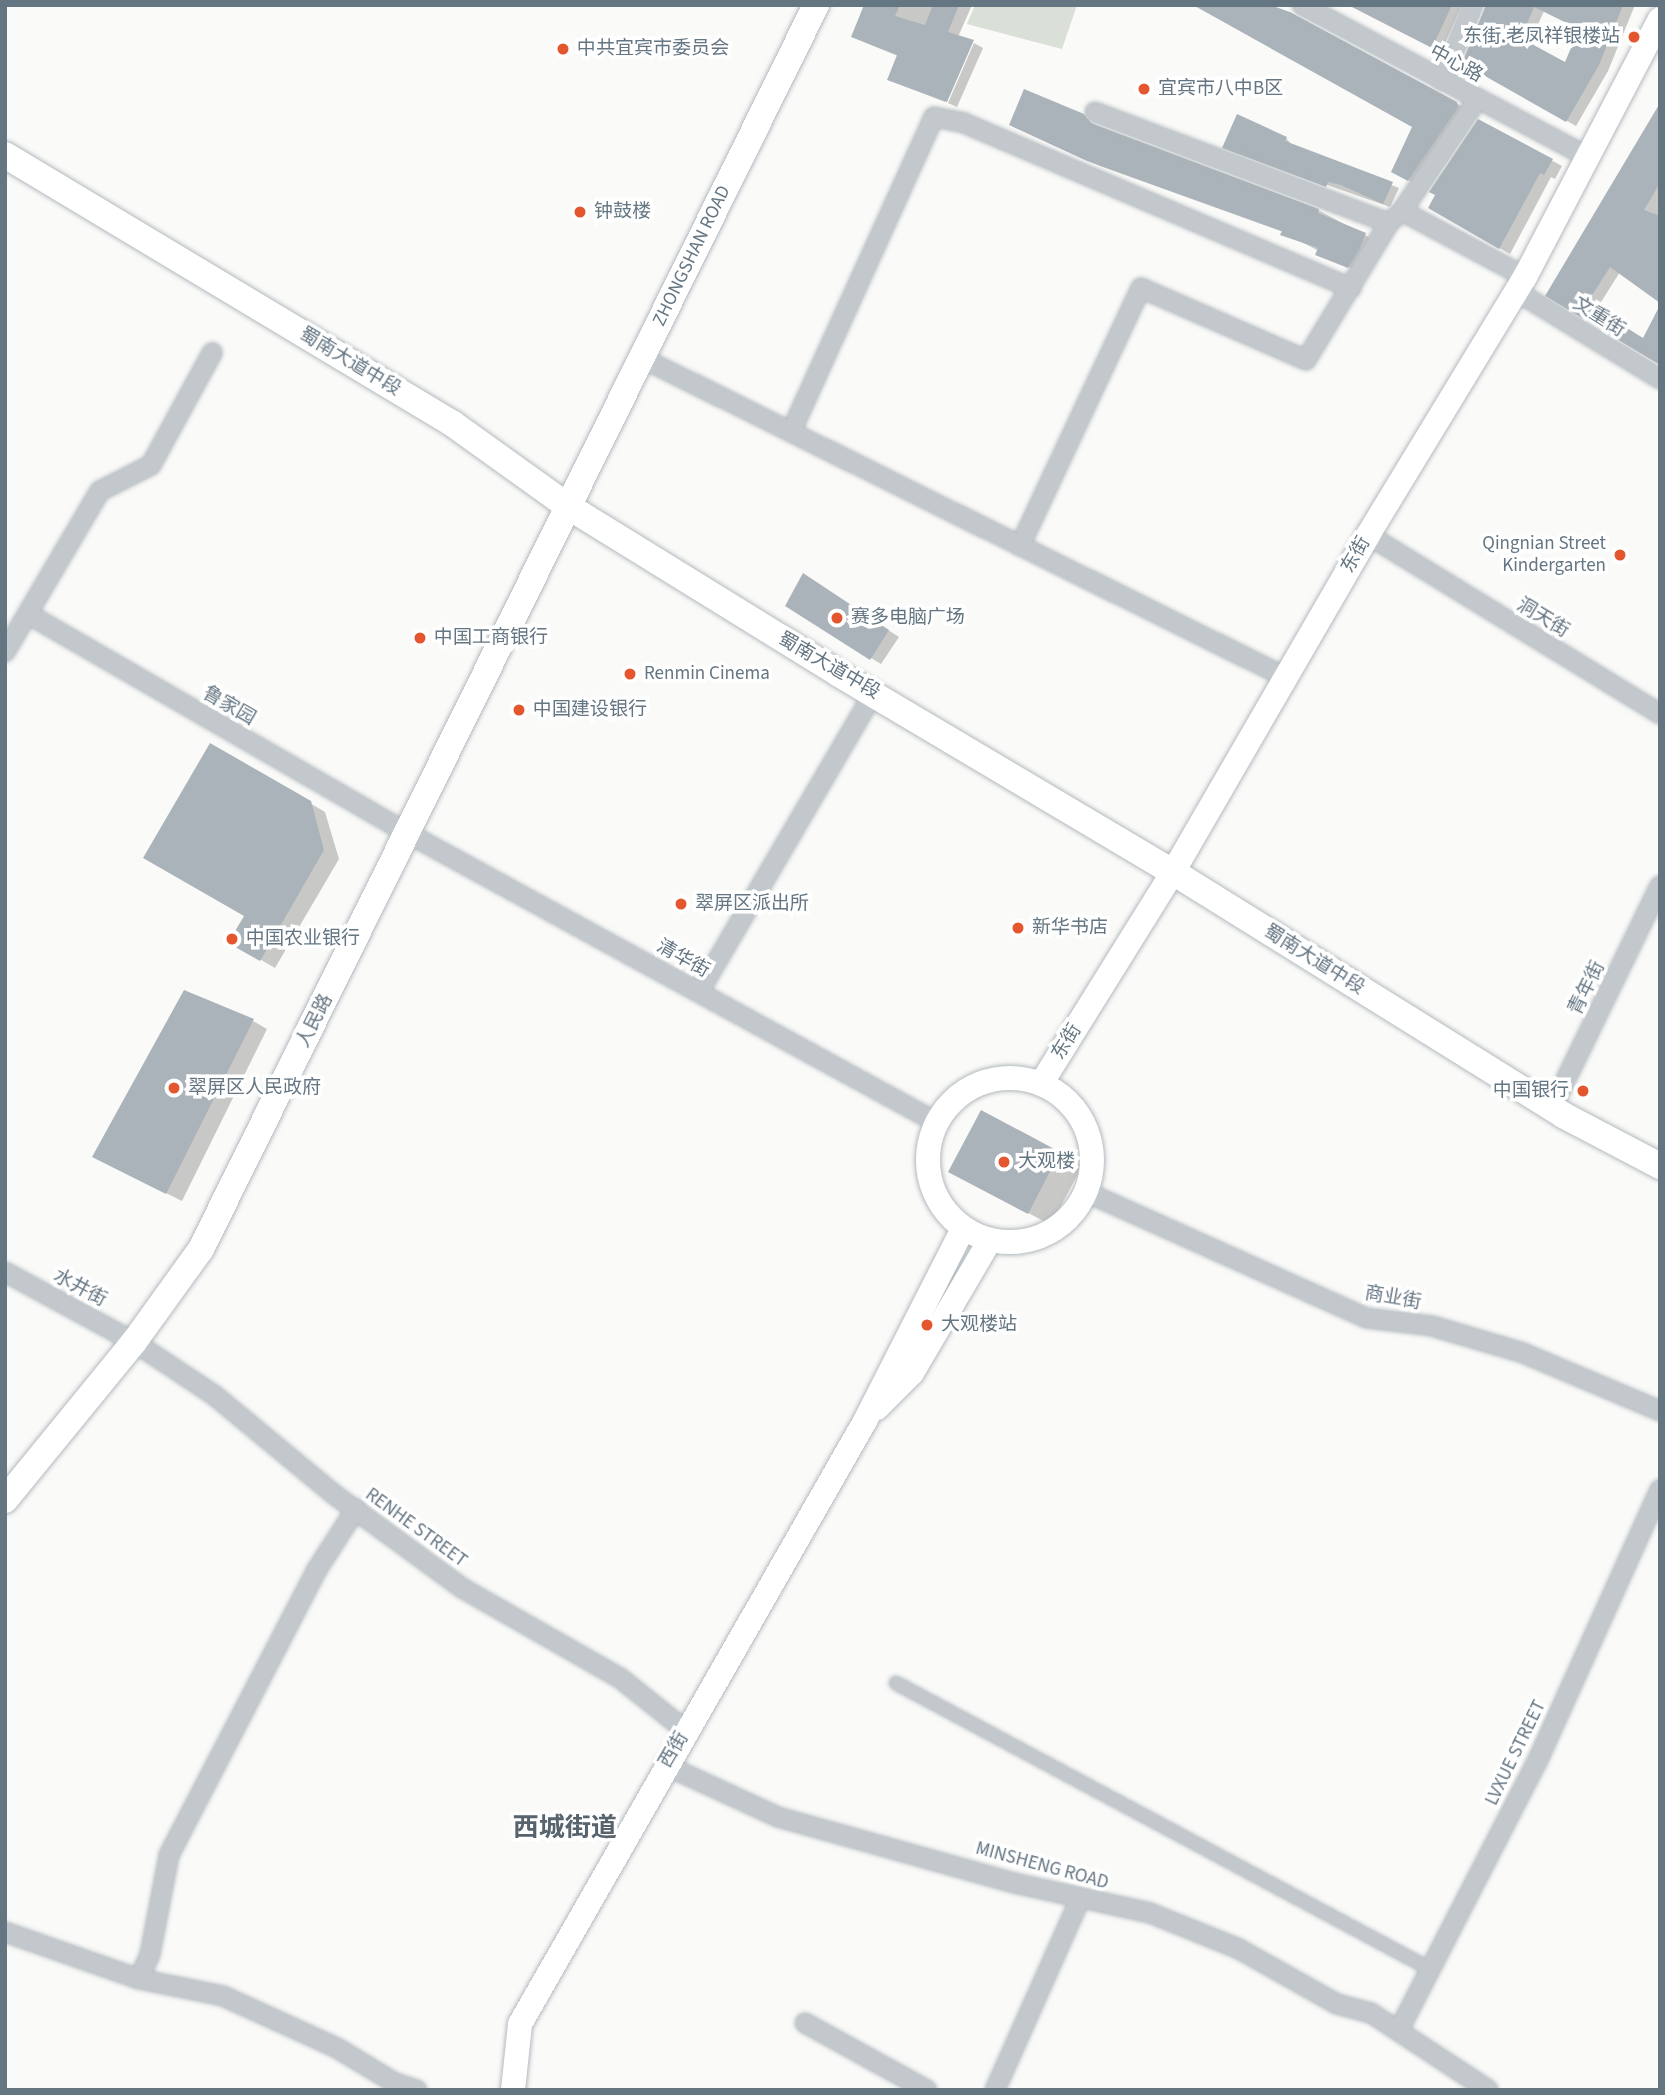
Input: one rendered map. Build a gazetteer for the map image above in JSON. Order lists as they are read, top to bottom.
{
  "streets": {
    "main road": [
      "ZHONGSHAN ROAD",
      "蜀南大道中段",
      "东街",
      "人民路",
      "西街"
    ],
    "street": [
      "中心路",
      "文重街",
      "洞天街",
      "鲁家园",
      "清华街",
      "青年街",
      "水井街",
      "商业街",
      "RENHE STREET",
      "LVXUE STREET",
      "MINSHENG ROAD"
    ]
  },
  "crossings": [
    ["中心路", "东街"],
    ["ZHONGSHAN ROAD", "蜀南大道中段"],
    ["ZHONGSHAN ROAD", "人民路"],
    ["文重街", "东街"],
    ["蜀南大道中段", "东街"],
    ["蜀南大道中段", "青年街"],
    ["蜀南大道中段", "人民路"],
    ["东街", "洞天街"],
    ["东街", "清华街"],
    ["东街", "商业街"],
    ["东街", "西街"],
    ["鲁家园", "清华街"],
    ["鲁家园", "人民路"],
    ["清华街", "人民路"],
    ["清华街", "商业街"],
    ["清华街", "西街"],
    ["人民路", "水井街"],
    ["人民路", "RENHE STREET"],
    ["水井街", "RENHE STREET"],
    ["商业街", "西街"],
    ["RENHE STREET", "西街"],
    ["西街", "MINSHENG ROAD"],
    ["LVXUE STREET", "MINSHENG ROAD"]
  ],
  "districts": ["西城街道"],
  "places": [
    "东街.老凤祥银楼站",
    "中共宜宾市委员会",
    "宜宾市八中B区",
    "钟鼓楼",
    "Qingnian Street Kindergarten",
    "赛多电脑广场",
    "中国工商银行",
    "Renmin Cinema",
    "中国建设银行",
    "翠屏区派出所",
    "新华书店",
    "中国农业银行",
    "翠屏区人民政府",
    "中国银行",
    "大观楼",
    "大观楼站"
  ]
}
